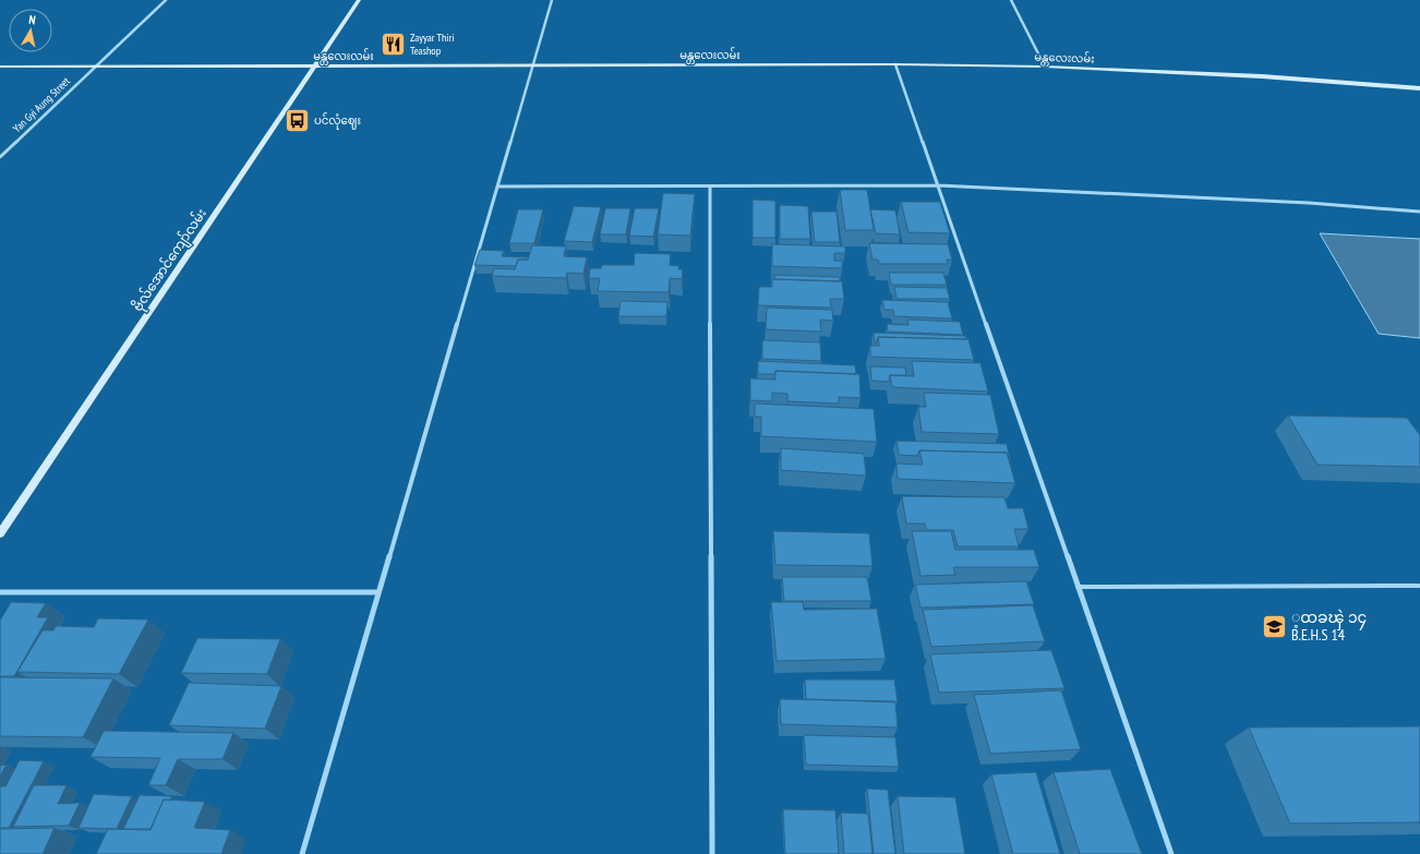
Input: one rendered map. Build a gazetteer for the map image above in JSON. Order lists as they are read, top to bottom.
{
  "streets": {
    "street": ["မန္တလေးလမ်း", "Yan Gyi Aung Street", "ဗိုလ်အောင်ကျော်လမ်း"]
  },
  "crossings": [
    ["မန္တလေးလမ်း", "Yan Gyi Aung Street"],
    ["မန္တလေးလမ်း", "ဗိုလ်အောင်ကျော်လမ်း"]
  ],
  "places": {
    "restaurant": ["Zayyar Thiri Teashop"],
    "bus stop": ["ပင်လုံဈေး"],
    "school or university": ["့ထခၾဲ ၁၄ B.E.H.S 14"]
  },
  "north": "top"
}
